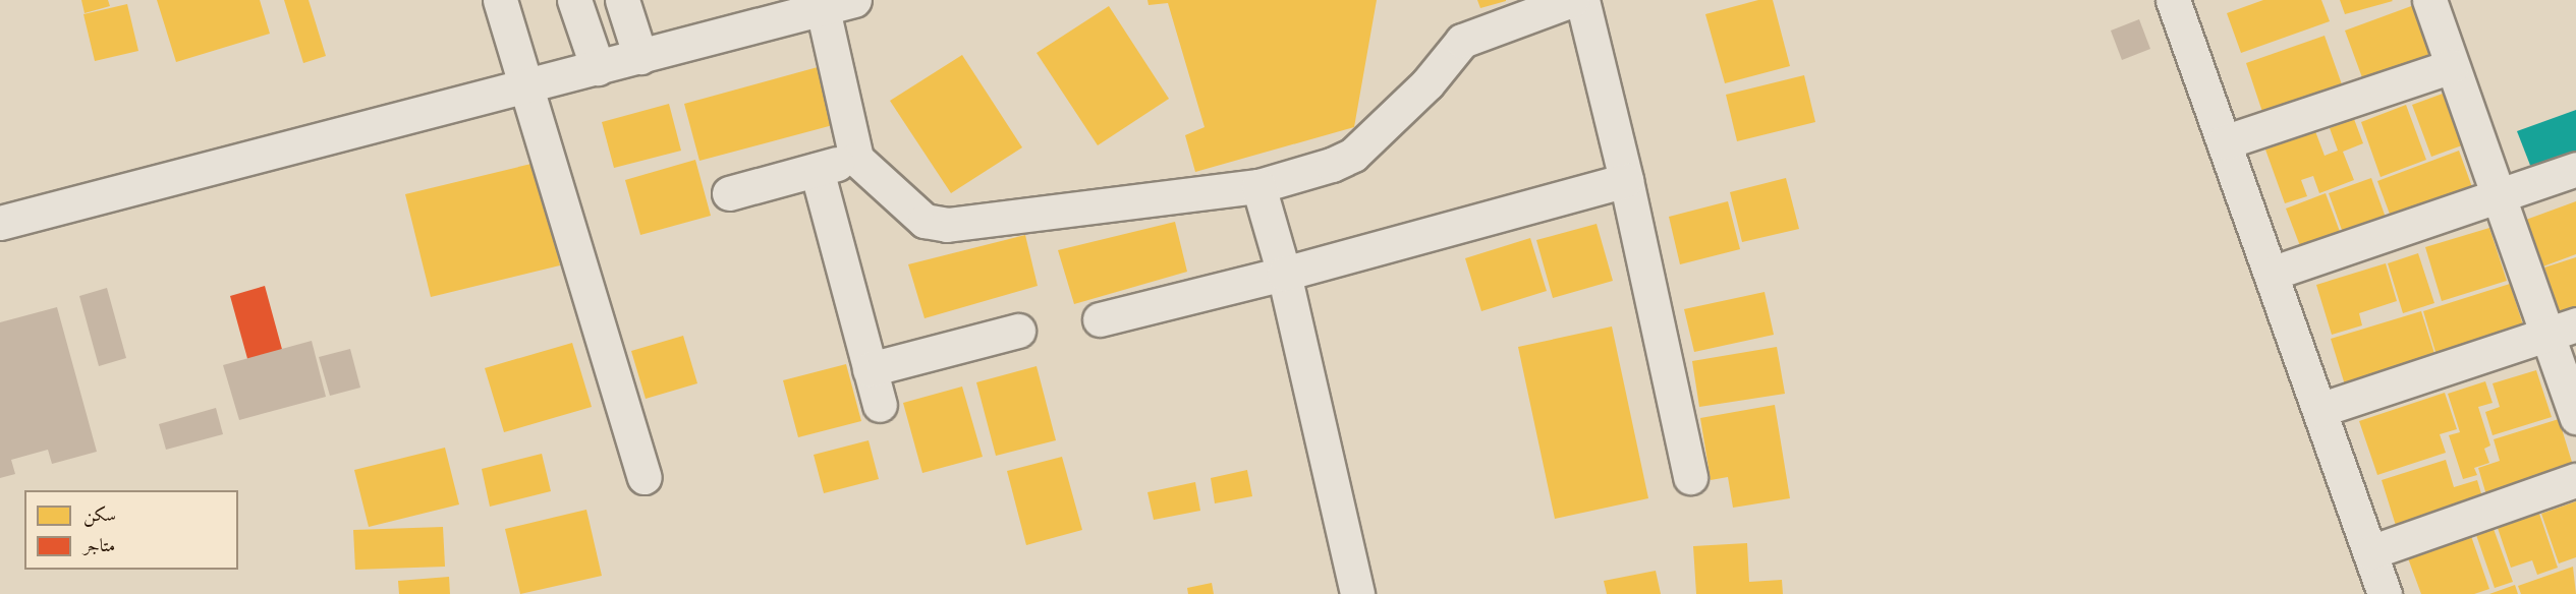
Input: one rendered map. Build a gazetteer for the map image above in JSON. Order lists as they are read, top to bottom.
{
  "legend": ["سكن", "متاجر"]
}
